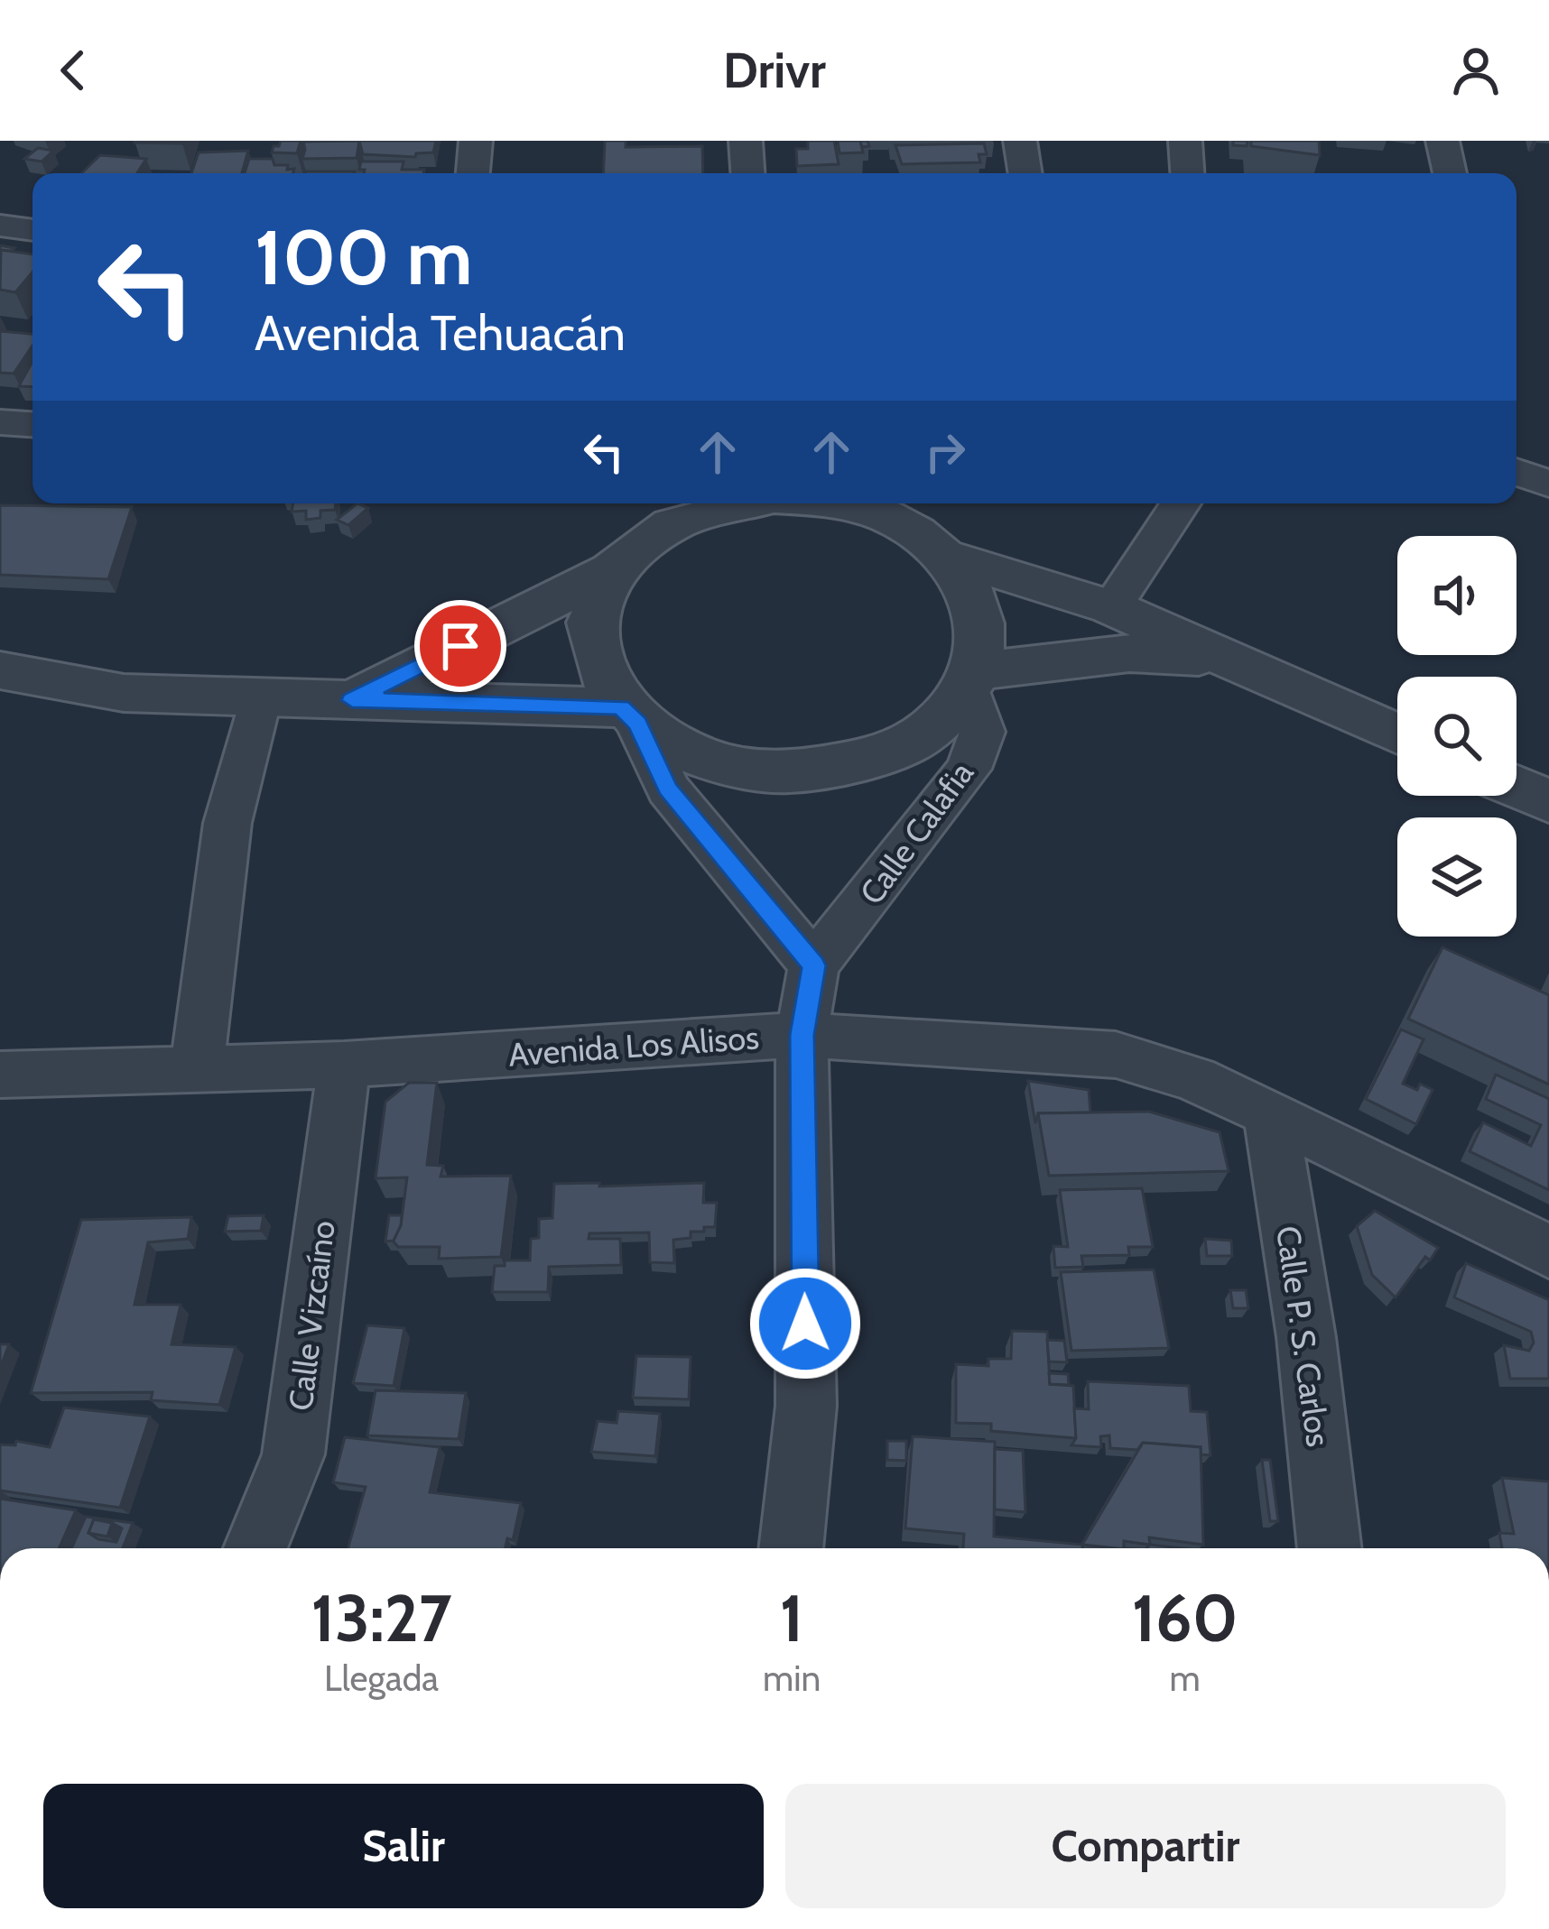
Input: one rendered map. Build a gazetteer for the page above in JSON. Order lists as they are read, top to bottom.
{
  "streets": {
    "street": [
      "Calle Calafia",
      "Avenida Los Alisos",
      "Calle Vizcaíno",
      "Calle P. S. Carlos"
    ]
  },
  "crossings": [
    ["Calle Calafia", "Avenida Los Alisos"],
    ["Avenida Los Alisos", "Calle Vizcaíno"],
    ["Avenida Los Alisos", "Calle P. S. Carlos"]
  ],
  "page": {
    "header": "Drivr",
    "turn": ["100 m", "Avenida Tehuacán"],
    "eta": [
      "13:27",
      "Llegada",
      "1",
      "min",
      "160",
      "m"
    ],
    "buttons": ["Salir", "Compartir"]
  }
}
